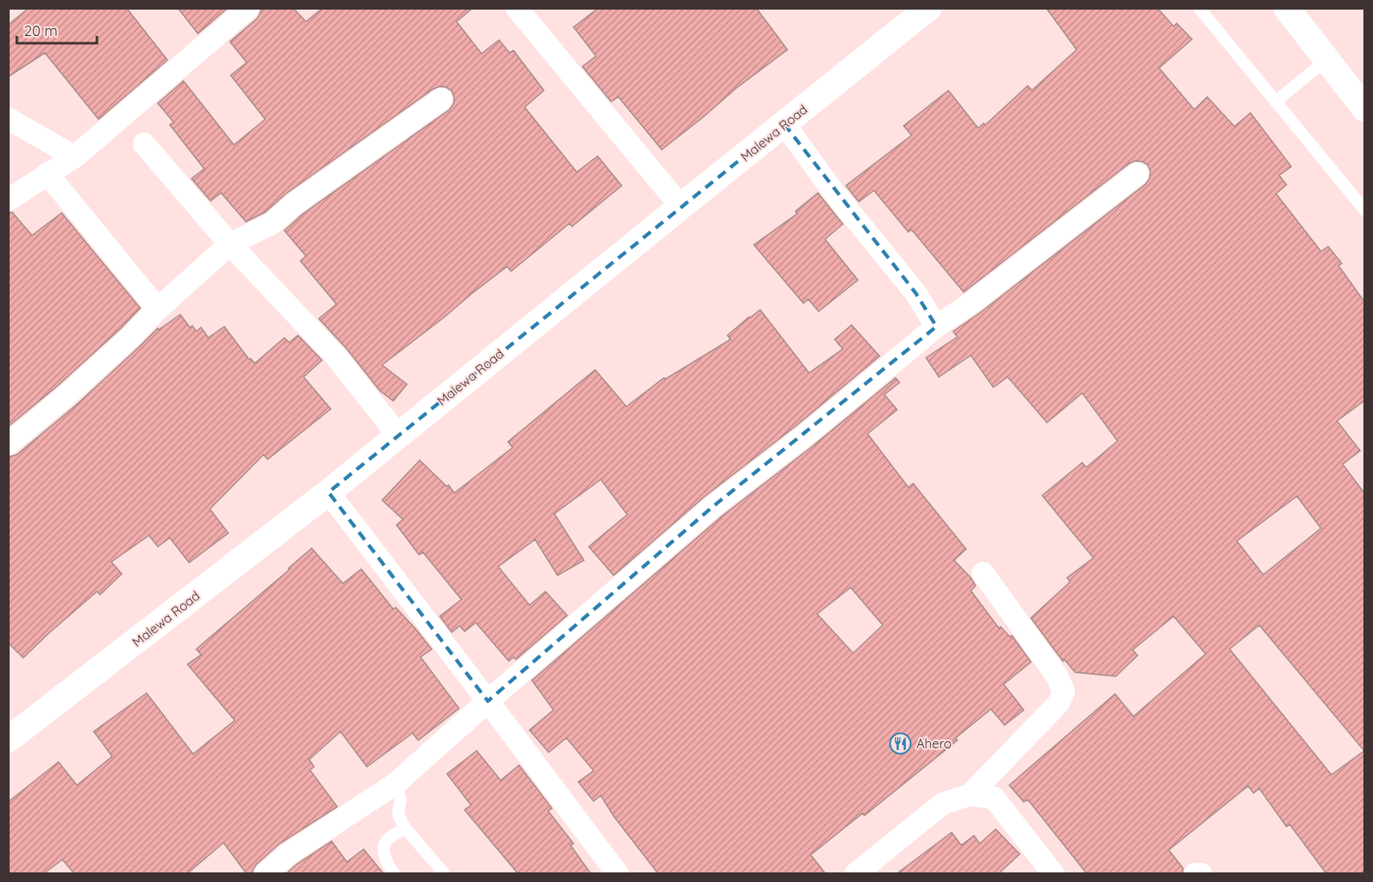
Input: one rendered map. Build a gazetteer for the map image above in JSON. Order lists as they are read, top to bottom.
{
  "streets": {
    "street": ["Malewa Road"]
  },
  "places": {
    "restaurant": ["Ahero"]
  },
  "scale_bar": "20 m"
}
